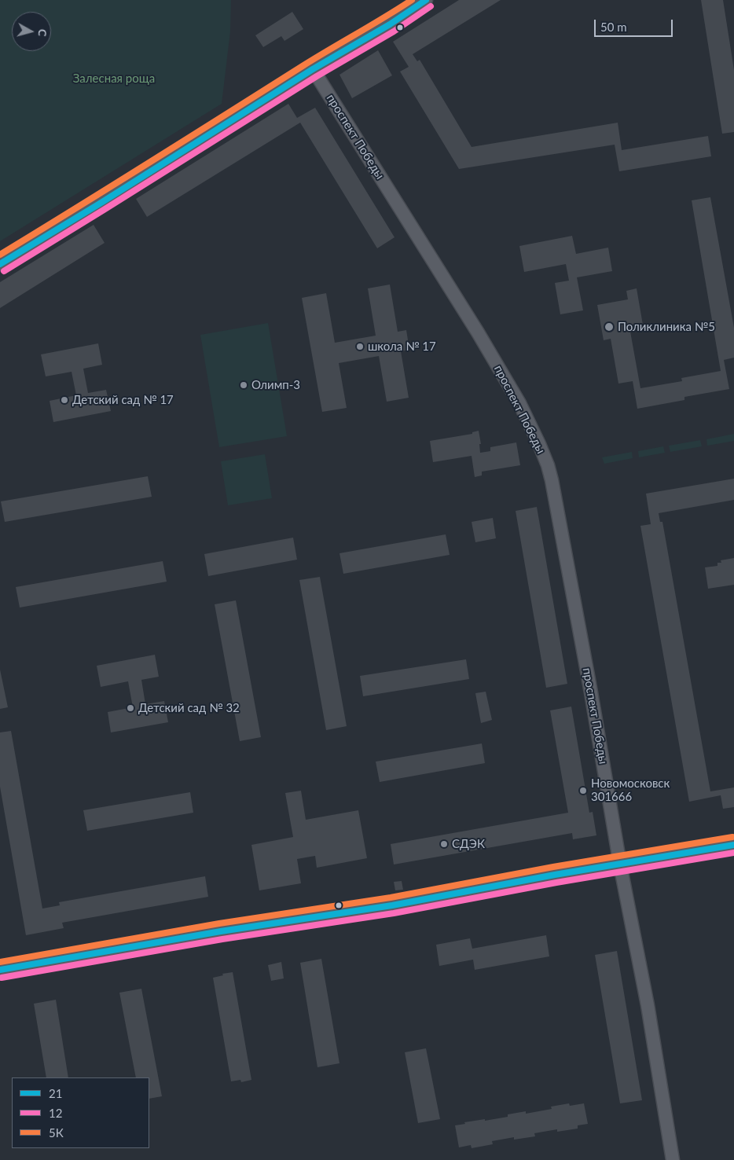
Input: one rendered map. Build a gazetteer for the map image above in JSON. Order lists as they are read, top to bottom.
{
  "streets": {
    "street": ["проспект Победы"]
  },
  "parks": ["Залесная роща"],
  "places": [
    "Поликлиника №5",
    "школа № 17",
    "Олимп-3",
    "Детский сад № 17",
    "Детский сад № 32",
    "Новомосковск 301666",
    "СДЭК"
  ],
  "lines": ["transit line 21", "transit line 5К", "transit line 12"],
  "legend": ["21", "12", "5К"],
  "scale_bar": "50 m",
  "north": "right"
}
